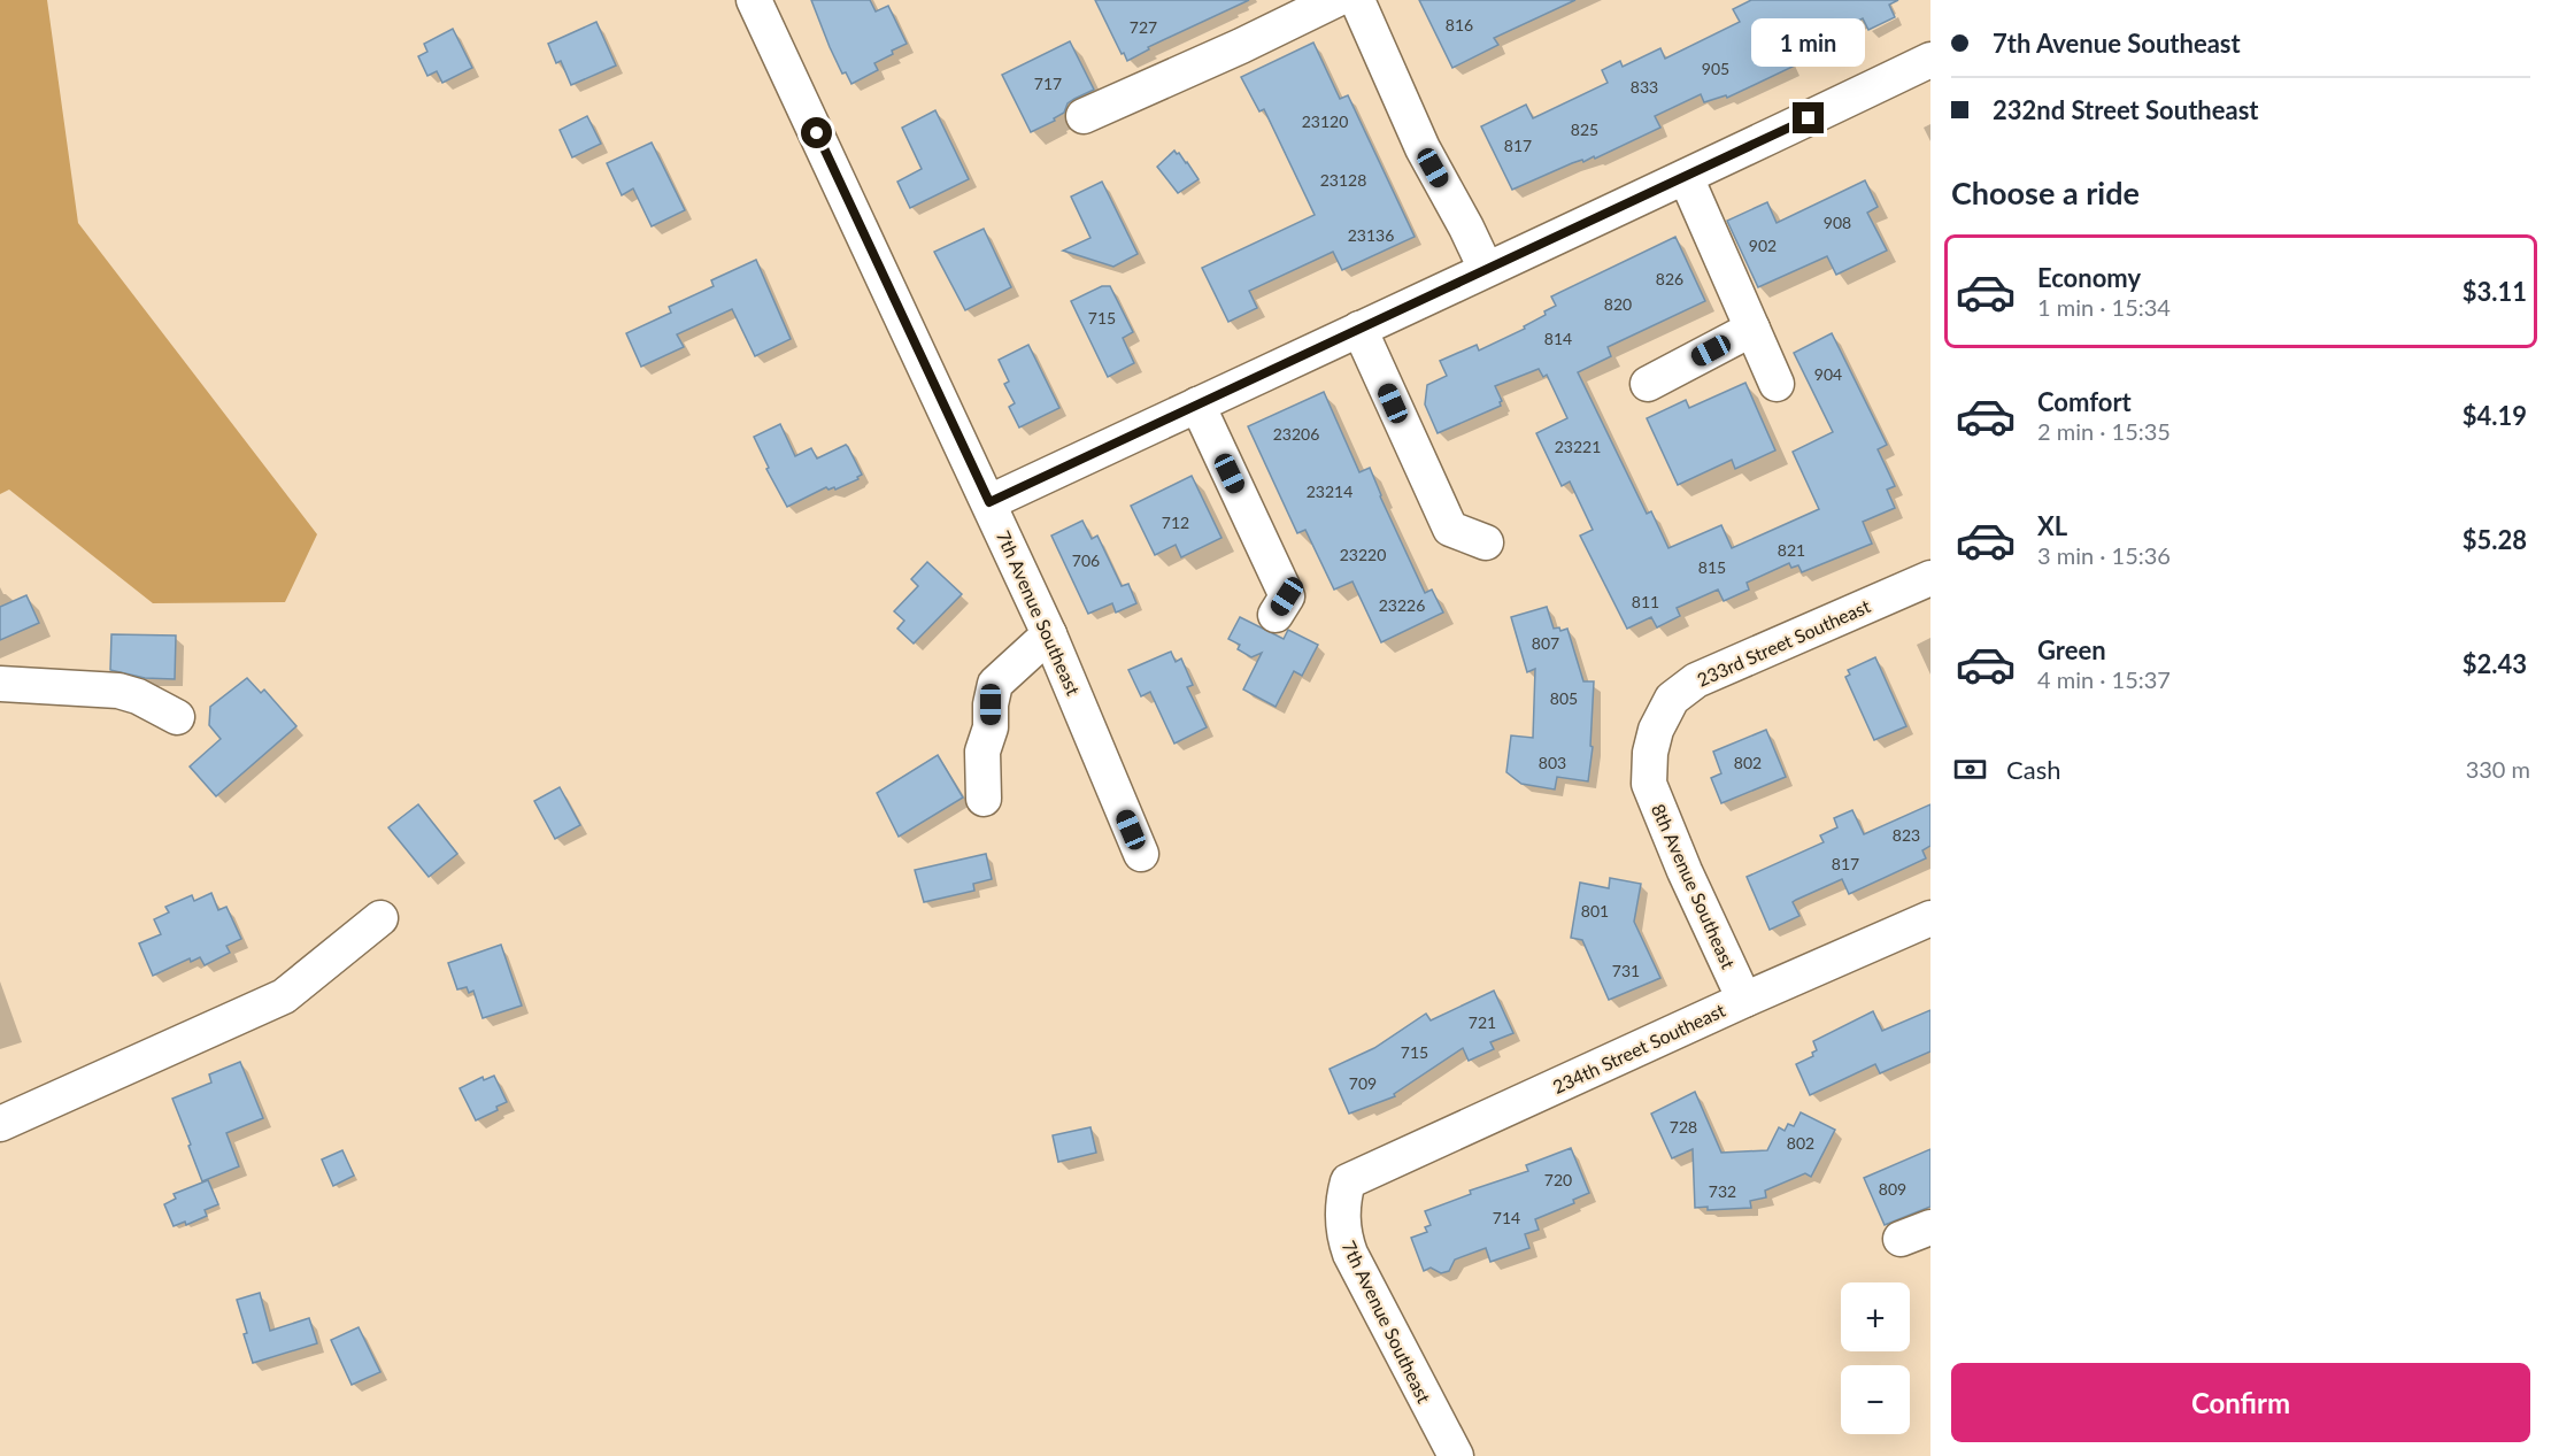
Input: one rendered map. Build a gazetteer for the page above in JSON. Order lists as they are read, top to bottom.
{
  "streets": {
    "street": [
      "7th Avenue Southeast",
      "233rd Street Southeast",
      "8th Avenue Southeast",
      "234th Street Southeast"
    ]
  },
  "crossings": [
    ["7th Avenue Southeast", "234th Street Southeast"],
    ["233rd Street Southeast", "8th Avenue Southeast"],
    ["8th Avenue Southeast", "234th Street Southeast"]
  ],
  "house_numbers": [
    "816",
    "727",
    "905",
    "717",
    "833",
    "23120",
    "825",
    "817",
    "23128",
    "908",
    "23136",
    "902",
    "826",
    "820",
    "715",
    "814",
    "904",
    "23206",
    "23221",
    "23214",
    "712",
    "821",
    "23220",
    "706",
    "815",
    "811",
    "23226",
    "807",
    "805",
    "803",
    "802",
    "823",
    "817",
    "801",
    "731",
    "721",
    "715",
    "709",
    "728",
    "802",
    "720",
    "809",
    "732",
    "714"
  ],
  "page": {
    "banner": ["7th Avenue Southeast", "232nd Street Southeast"],
    "bubble": "1 min",
    "heading": "Choose a ride",
    "list": [
      {
        "name": "Economy",
        "note": "1 min · 15:34",
        "value": "$3.11"
      },
      {
        "name": "Comfort",
        "note": "2 min · 15:35",
        "value": "$4.19"
      },
      {
        "name": "XL",
        "note": "3 min · 15:36",
        "value": "$5.28"
      },
      {
        "name": "Green",
        "note": "4 min · 15:37",
        "value": "$2.43"
      }
    ],
    "pay": ["Cash", "330 m"],
    "map_buttons": ["+", "−"],
    "buttons": "Confirm"
  }
}
